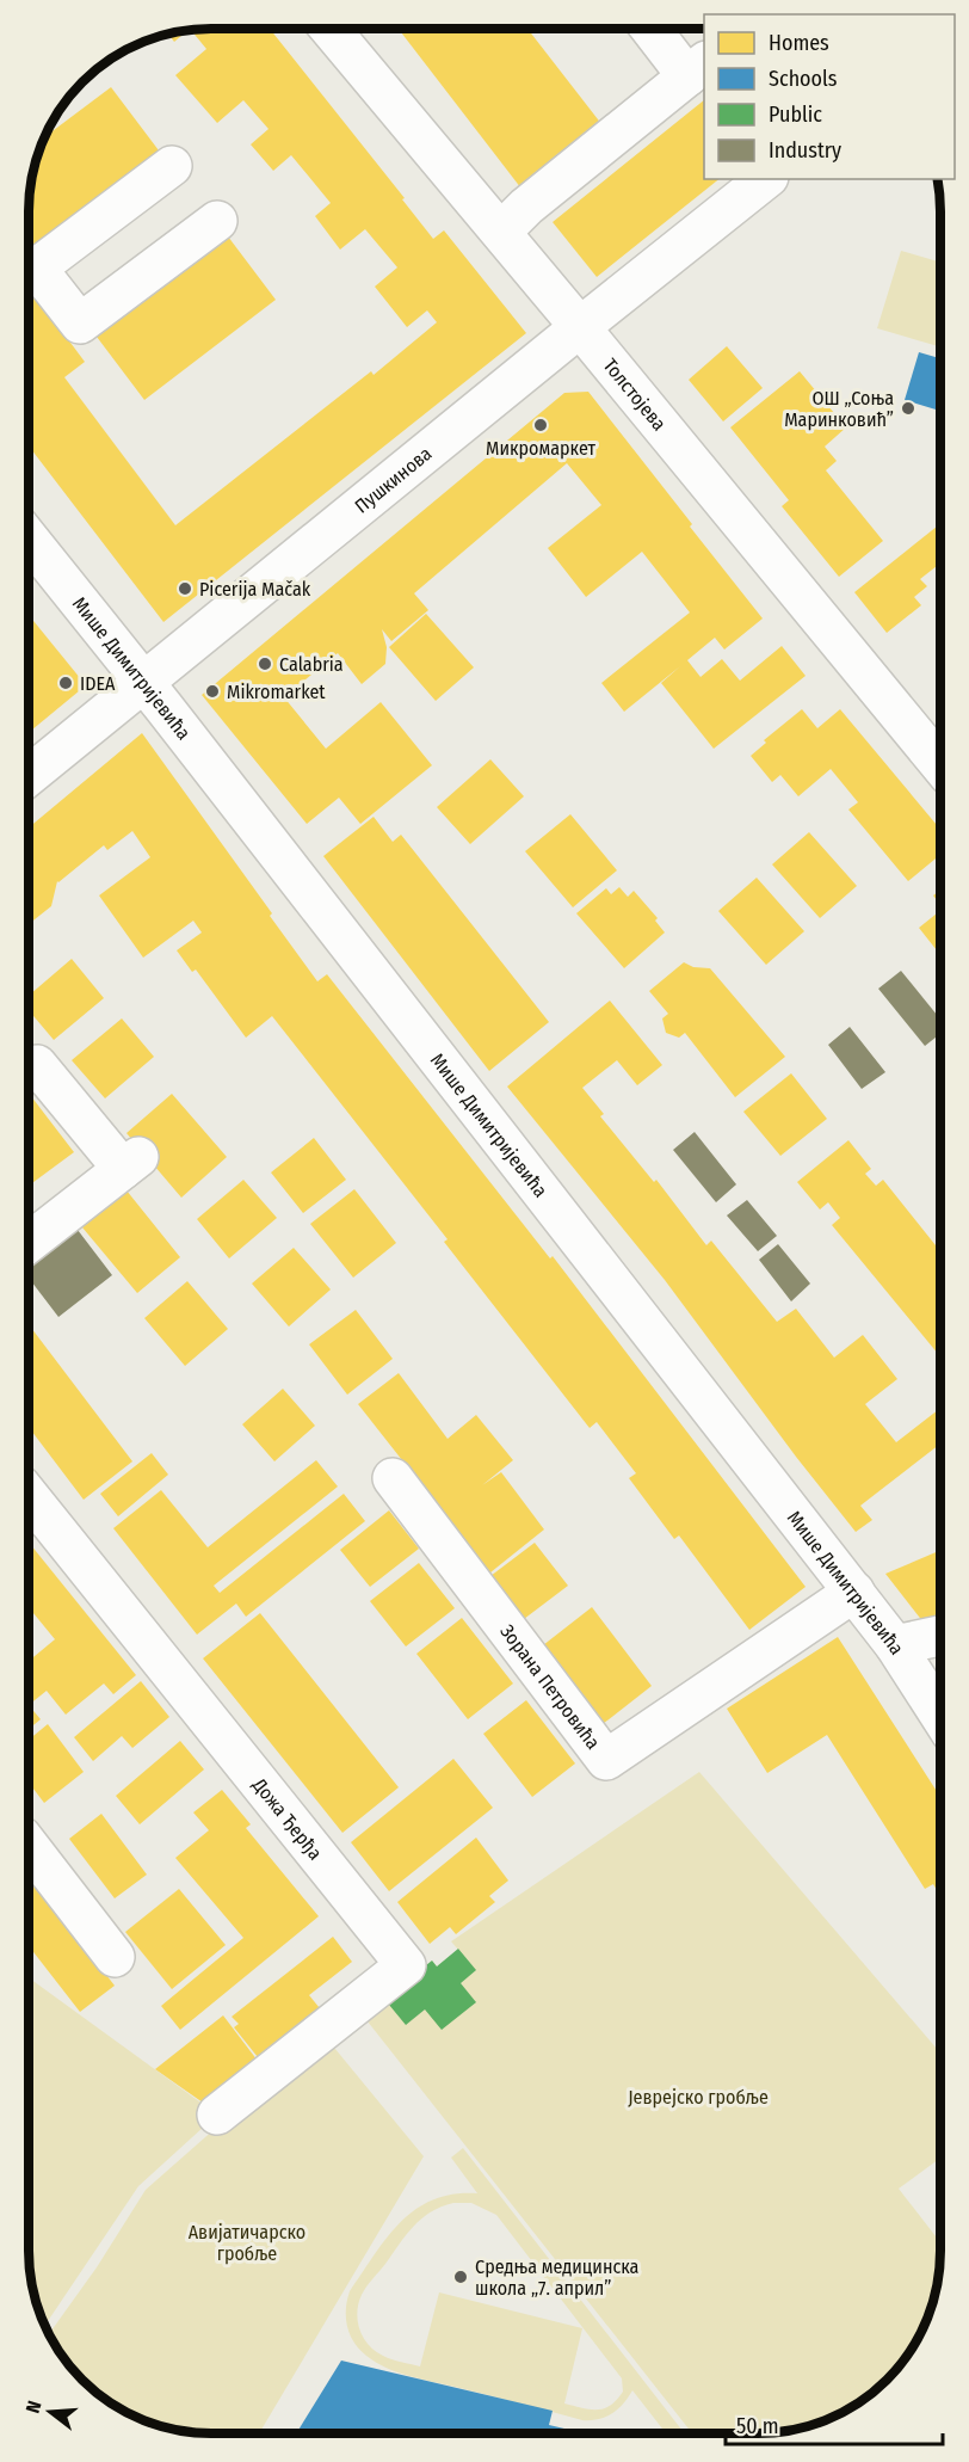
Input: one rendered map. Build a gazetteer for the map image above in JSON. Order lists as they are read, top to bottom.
{
  "streets": {
    "street": [
      "Толстојева",
      "Пушкинова",
      "Мише Димитријевића",
      "Зорана Петровића",
      "Дожа Ђерђа"
    ]
  },
  "crossings": [
    ["Толстојева", "Пушкинова"],
    ["Пушкинова", "Мише Димитријевића"],
    ["Мише Димитријевића", "Зорана Петровића"]
  ],
  "parks": ["Јеврејско гробље", "Авијатичарско гробље"],
  "places": [
    "ОШ „Соња Маринковић”",
    "Микромаркет",
    "Picerija Mačak",
    "Calabria",
    "IDEA",
    "Mikromarket",
    "Средња медицинска школа „7. април”"
  ],
  "legend": [
    "Homes",
    "Schools",
    "Public",
    "Industry"
  ],
  "scale_bar": "50 m",
  "north": "left"
}
